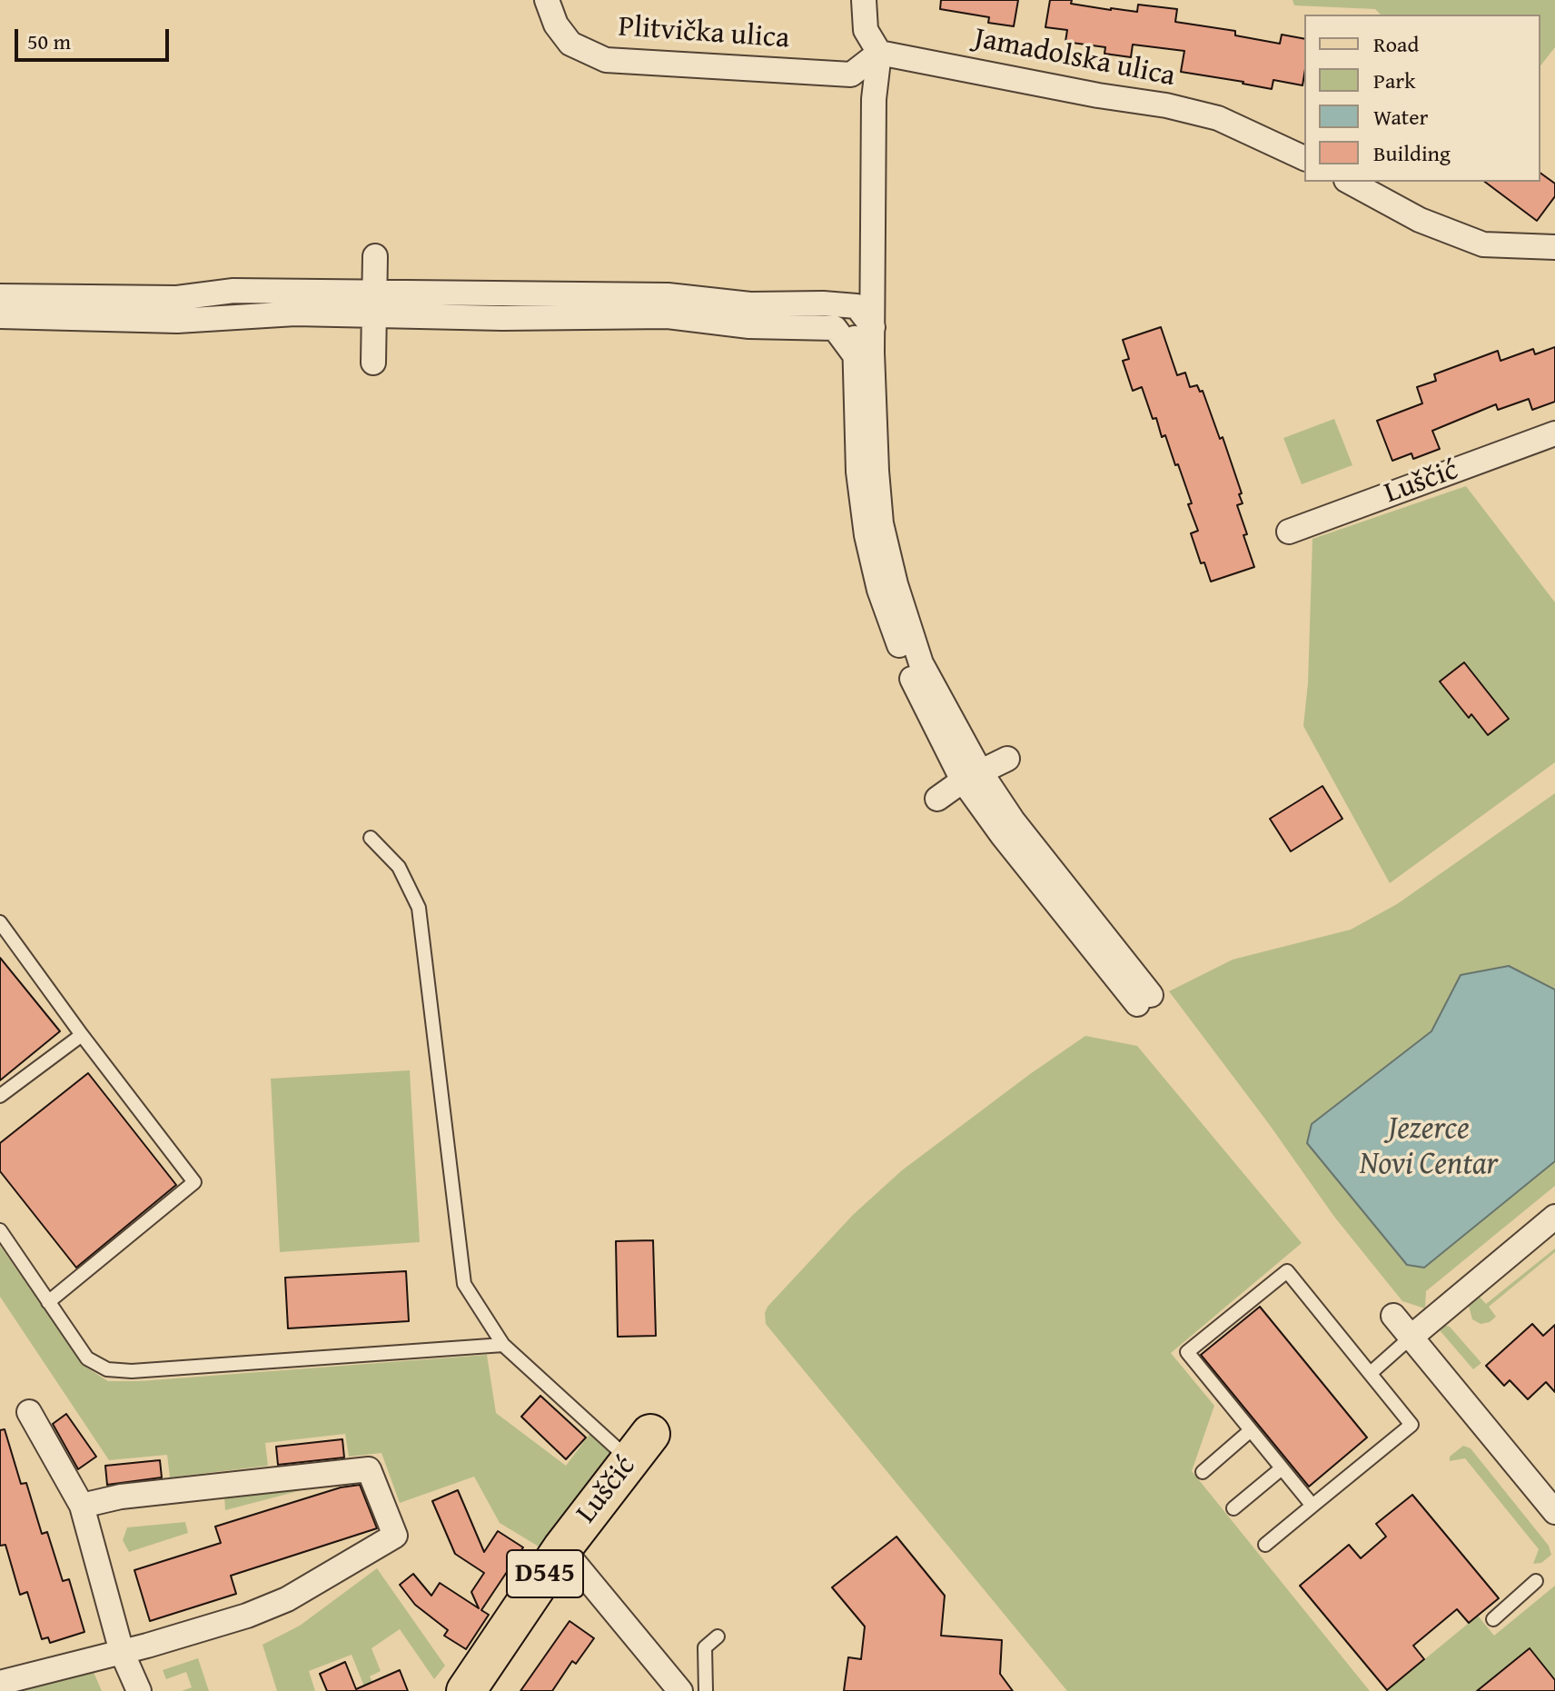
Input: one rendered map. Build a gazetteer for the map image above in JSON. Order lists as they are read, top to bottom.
{
  "streets": {
    "main road": ["Luščić", "D545"],
    "street": ["Plitvička ulica", "Jamadolska ulica"]
  },
  "crossings": [
    ["Plitvička ulica", "Jamadolska ulica"]
  ],
  "water": ["Jezerce Novi Centar"],
  "legend": [
    "Road",
    "Park",
    "Water",
    "Building"
  ],
  "scale_bar": "50 m"
}
